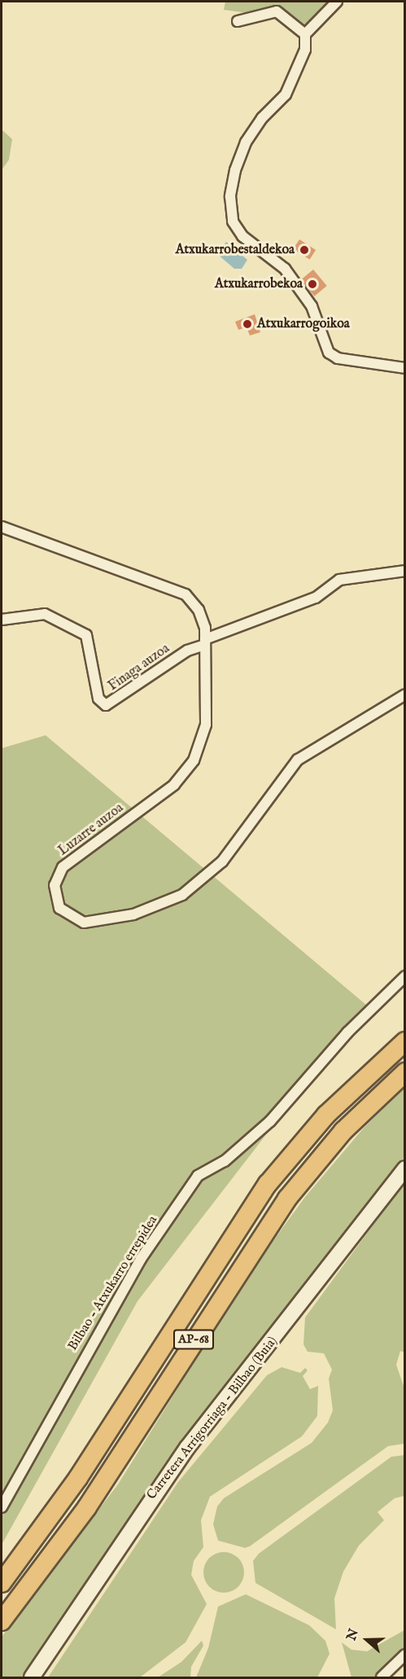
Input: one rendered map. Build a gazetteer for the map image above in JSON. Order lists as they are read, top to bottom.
{
  "streets": {
    "highway": ["AP-68"],
    "street": [
      "Finaga auzoa",
      "Luzarre auzoa",
      "Bilbao - Atxukarro errepidea",
      "Carretera Arrigorriaga - Bilbao (Buia)"
    ]
  },
  "crossings": [
    ["Finaga auzoa", "Luzarre auzoa"]
  ],
  "places": ["Atxukarrobestaldekoa", "Atxukarrobekoa", "Atxukarrogoikoa"],
  "north": "left"
}
